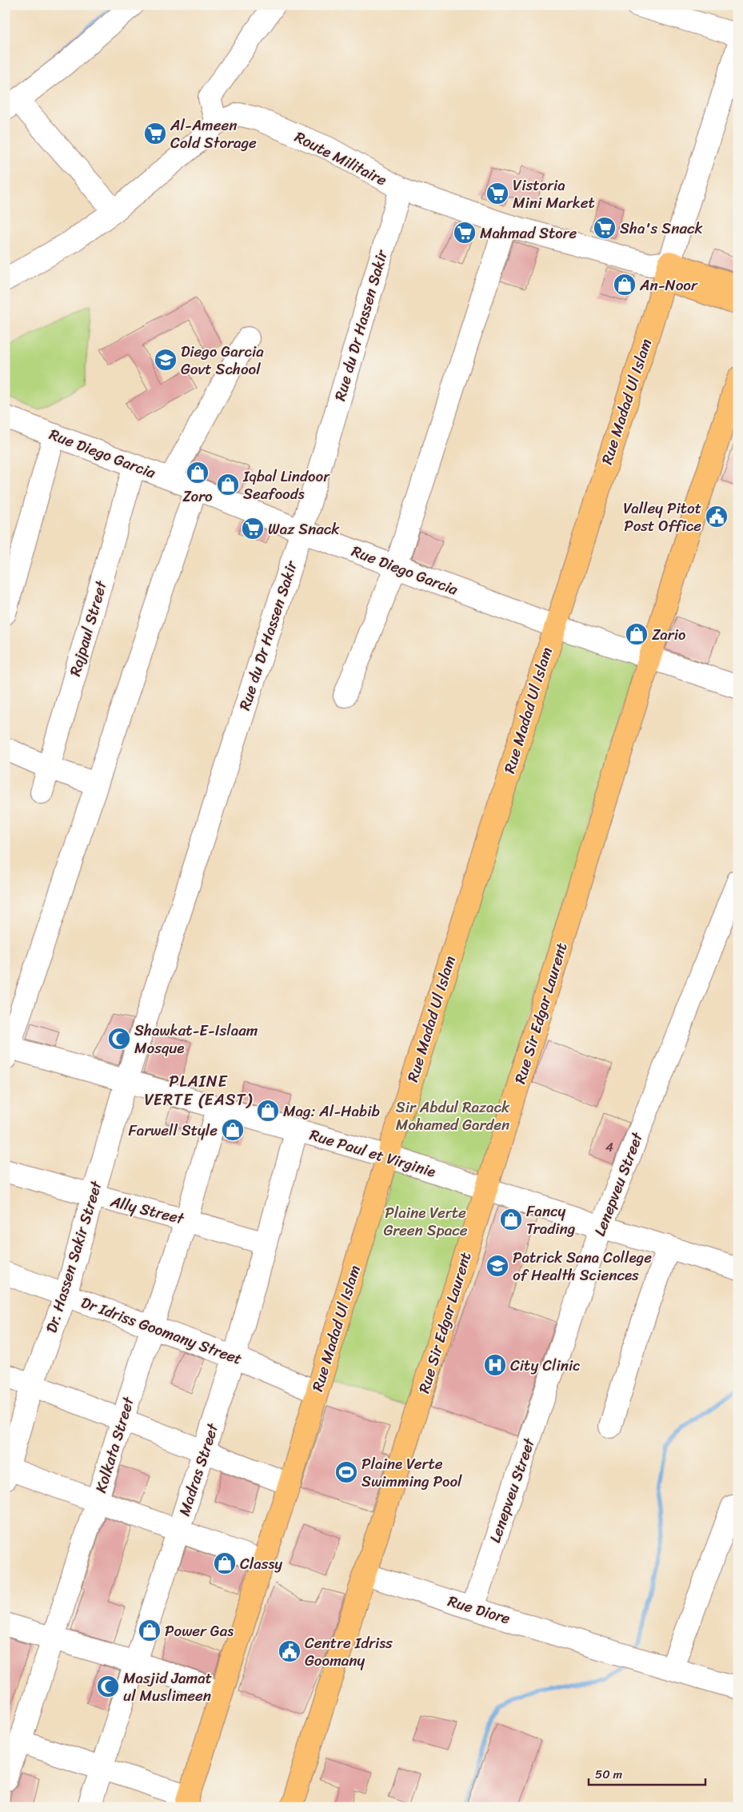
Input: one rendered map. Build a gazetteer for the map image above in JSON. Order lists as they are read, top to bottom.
{
  "streets": {
    "main road": ["Rue Madad Ul Islam", "Rue Sir Edgar Laurent"],
    "street": [
      "Route Militaire",
      "Rue du Dr Hassen Sakir",
      "Rue Diego Garcia",
      "Rajpaul Street",
      "Rue Paul et Virginie",
      "Lenepveu Street",
      "Ally Street",
      "Dr. Hassen Sakir Street",
      "Dr Idriss Goomany Street",
      "Kolkata Street",
      "Madras Street",
      "Rue Diore"
    ]
  },
  "crossings": [
    ["Route Militaire", "Rue du Dr Hassen Sakir"],
    ["Route Militaire", "Rue Madad Ul Islam"],
    ["Rue du Dr Hassen Sakir", "Rue Diego Garcia"],
    ["Rue du Dr Hassen Sakir", "Rue Paul et Virginie"],
    ["Rue du Dr Hassen Sakir", "Dr. Hassen Sakir Street"],
    ["Rue Madad Ul Islam", "Rue Diego Garcia"],
    ["Rue Madad Ul Islam", "Rue Paul et Virginie"],
    ["Rue Madad Ul Islam", "Dr Idriss Goomany Street"],
    ["Rue Diego Garcia", "Rajpaul Street"],
    ["Rue Diego Garcia", "Rue Sir Edgar Laurent"],
    ["Rue Sir Edgar Laurent", "Rue Paul et Virginie"],
    ["Rue Sir Edgar Laurent", "Rue Diore"],
    ["Rue Paul et Virginie", "Lenepveu Street"],
    ["Rue Paul et Virginie", "Dr. Hassen Sakir Street"],
    ["Rue Paul et Virginie", "Kolkata Street"],
    ["Rue Paul et Virginie", "Madras Street"],
    ["Lenepveu Street", "Rue Diore"],
    ["Ally Street", "Dr. Hassen Sakir Street"],
    ["Ally Street", "Kolkata Street"],
    ["Ally Street", "Madras Street"],
    ["Dr. Hassen Sakir Street", "Dr Idriss Goomany Street"],
    ["Dr Idriss Goomany Street", "Kolkata Street"],
    ["Dr Idriss Goomany Street", "Madras Street"]
  ],
  "districts": ["PLAINE VERTE (EAST)"],
  "parks": ["Sir Abdul Razack Mohamed Garden", "Plaine Verte Green Space"],
  "places": {
    "supermarket": [
      "Al-Ameen Cold Storage",
      "Vistoria Mini Market",
      "Sha's Snack",
      "Mahmad Store",
      "Waz Snack"
    ],
    "shop": [
      "An-Noor",
      "Zoro",
      "Iqbal Lindoor Seafoods",
      "Zario",
      "Mag: Al-Habib",
      "Farwell Style",
      "Fancy Trading",
      "Classy",
      "Power Gas"
    ],
    "school or university": ["Diego Garcia Govt School", "Patrick Sana College of Health Sciences"],
    "public building": ["Valley Pitot Post Office", "Centre Idriss Goomany"],
    "mosque": ["Shawkat-E-Islaam Mosque", "Masjid Jamat ul Muslimeen"],
    "hospital": ["City Clinic"],
    "sports": ["Plaine Verte Swimming Pool"]
  },
  "house_numbers": ["4"],
  "scale_bar": "50 m"
}
